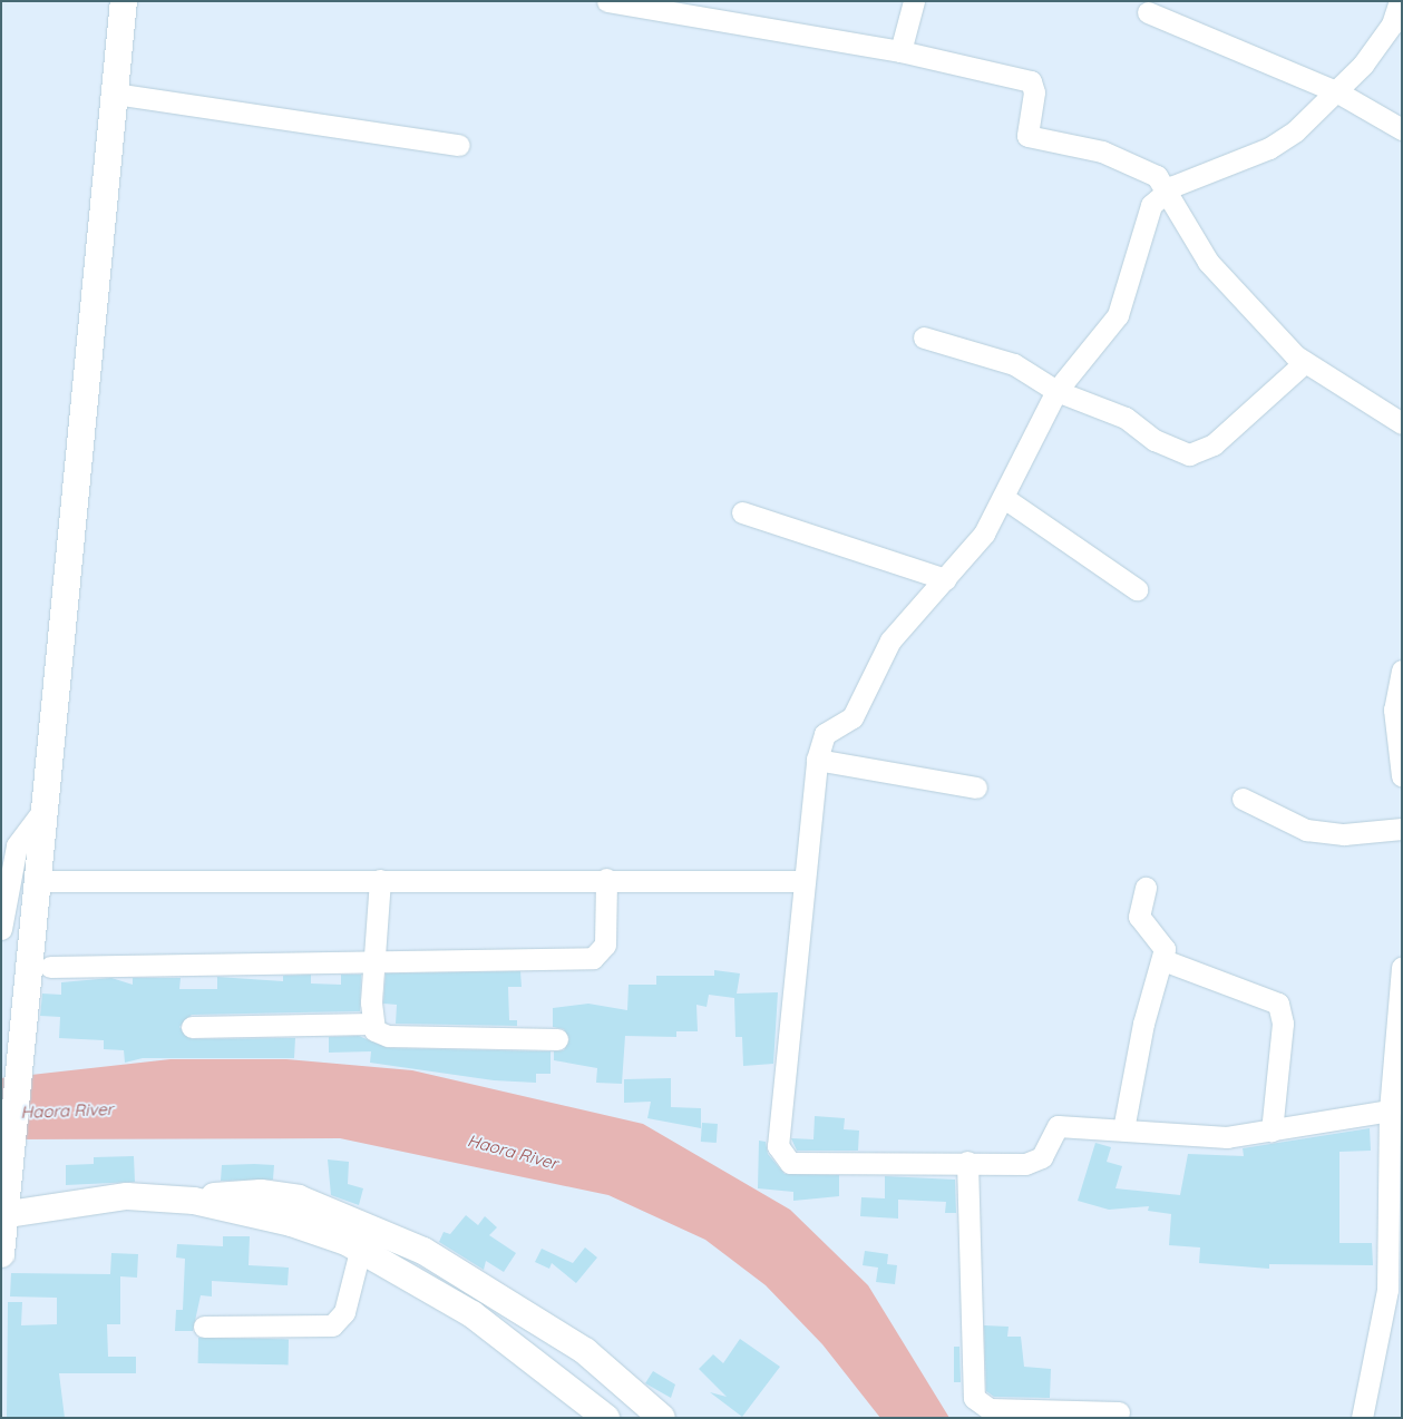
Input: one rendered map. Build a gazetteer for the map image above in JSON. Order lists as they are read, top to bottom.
{
  "water": ["Haora River"]
}
